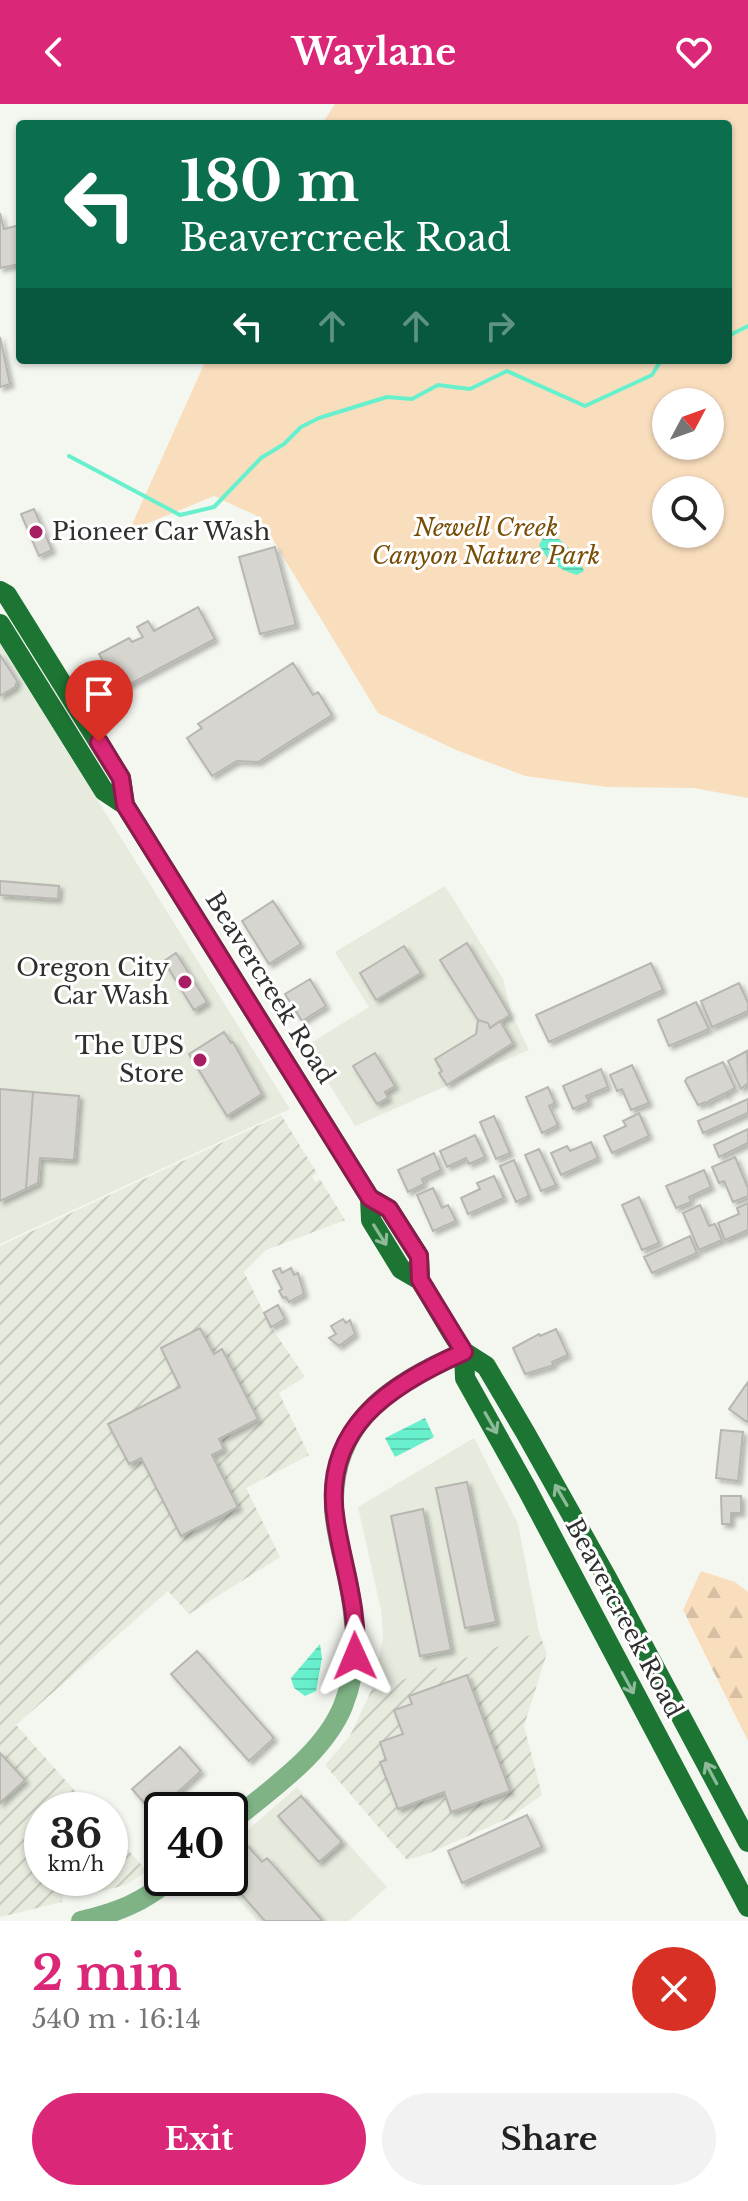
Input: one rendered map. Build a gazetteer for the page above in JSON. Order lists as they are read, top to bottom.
{
  "streets": {
    "main road": ["Beavercreek Road"]
  },
  "parks": ["Newell Creek Canyon Nature Park"],
  "places": ["Pioneer Car Wash", "Oregon City Car Wash", "The UPS Store"],
  "north": "top right",
  "page": {
    "header": "Waylane",
    "turn": ["180 m", "Beavercreek Road"],
    "speed": "36 km/h",
    "limit": "40",
    "heading": ["2 min", "540 m · 16:14"],
    "buttons": ["Exit", "Share"]
  }
}
